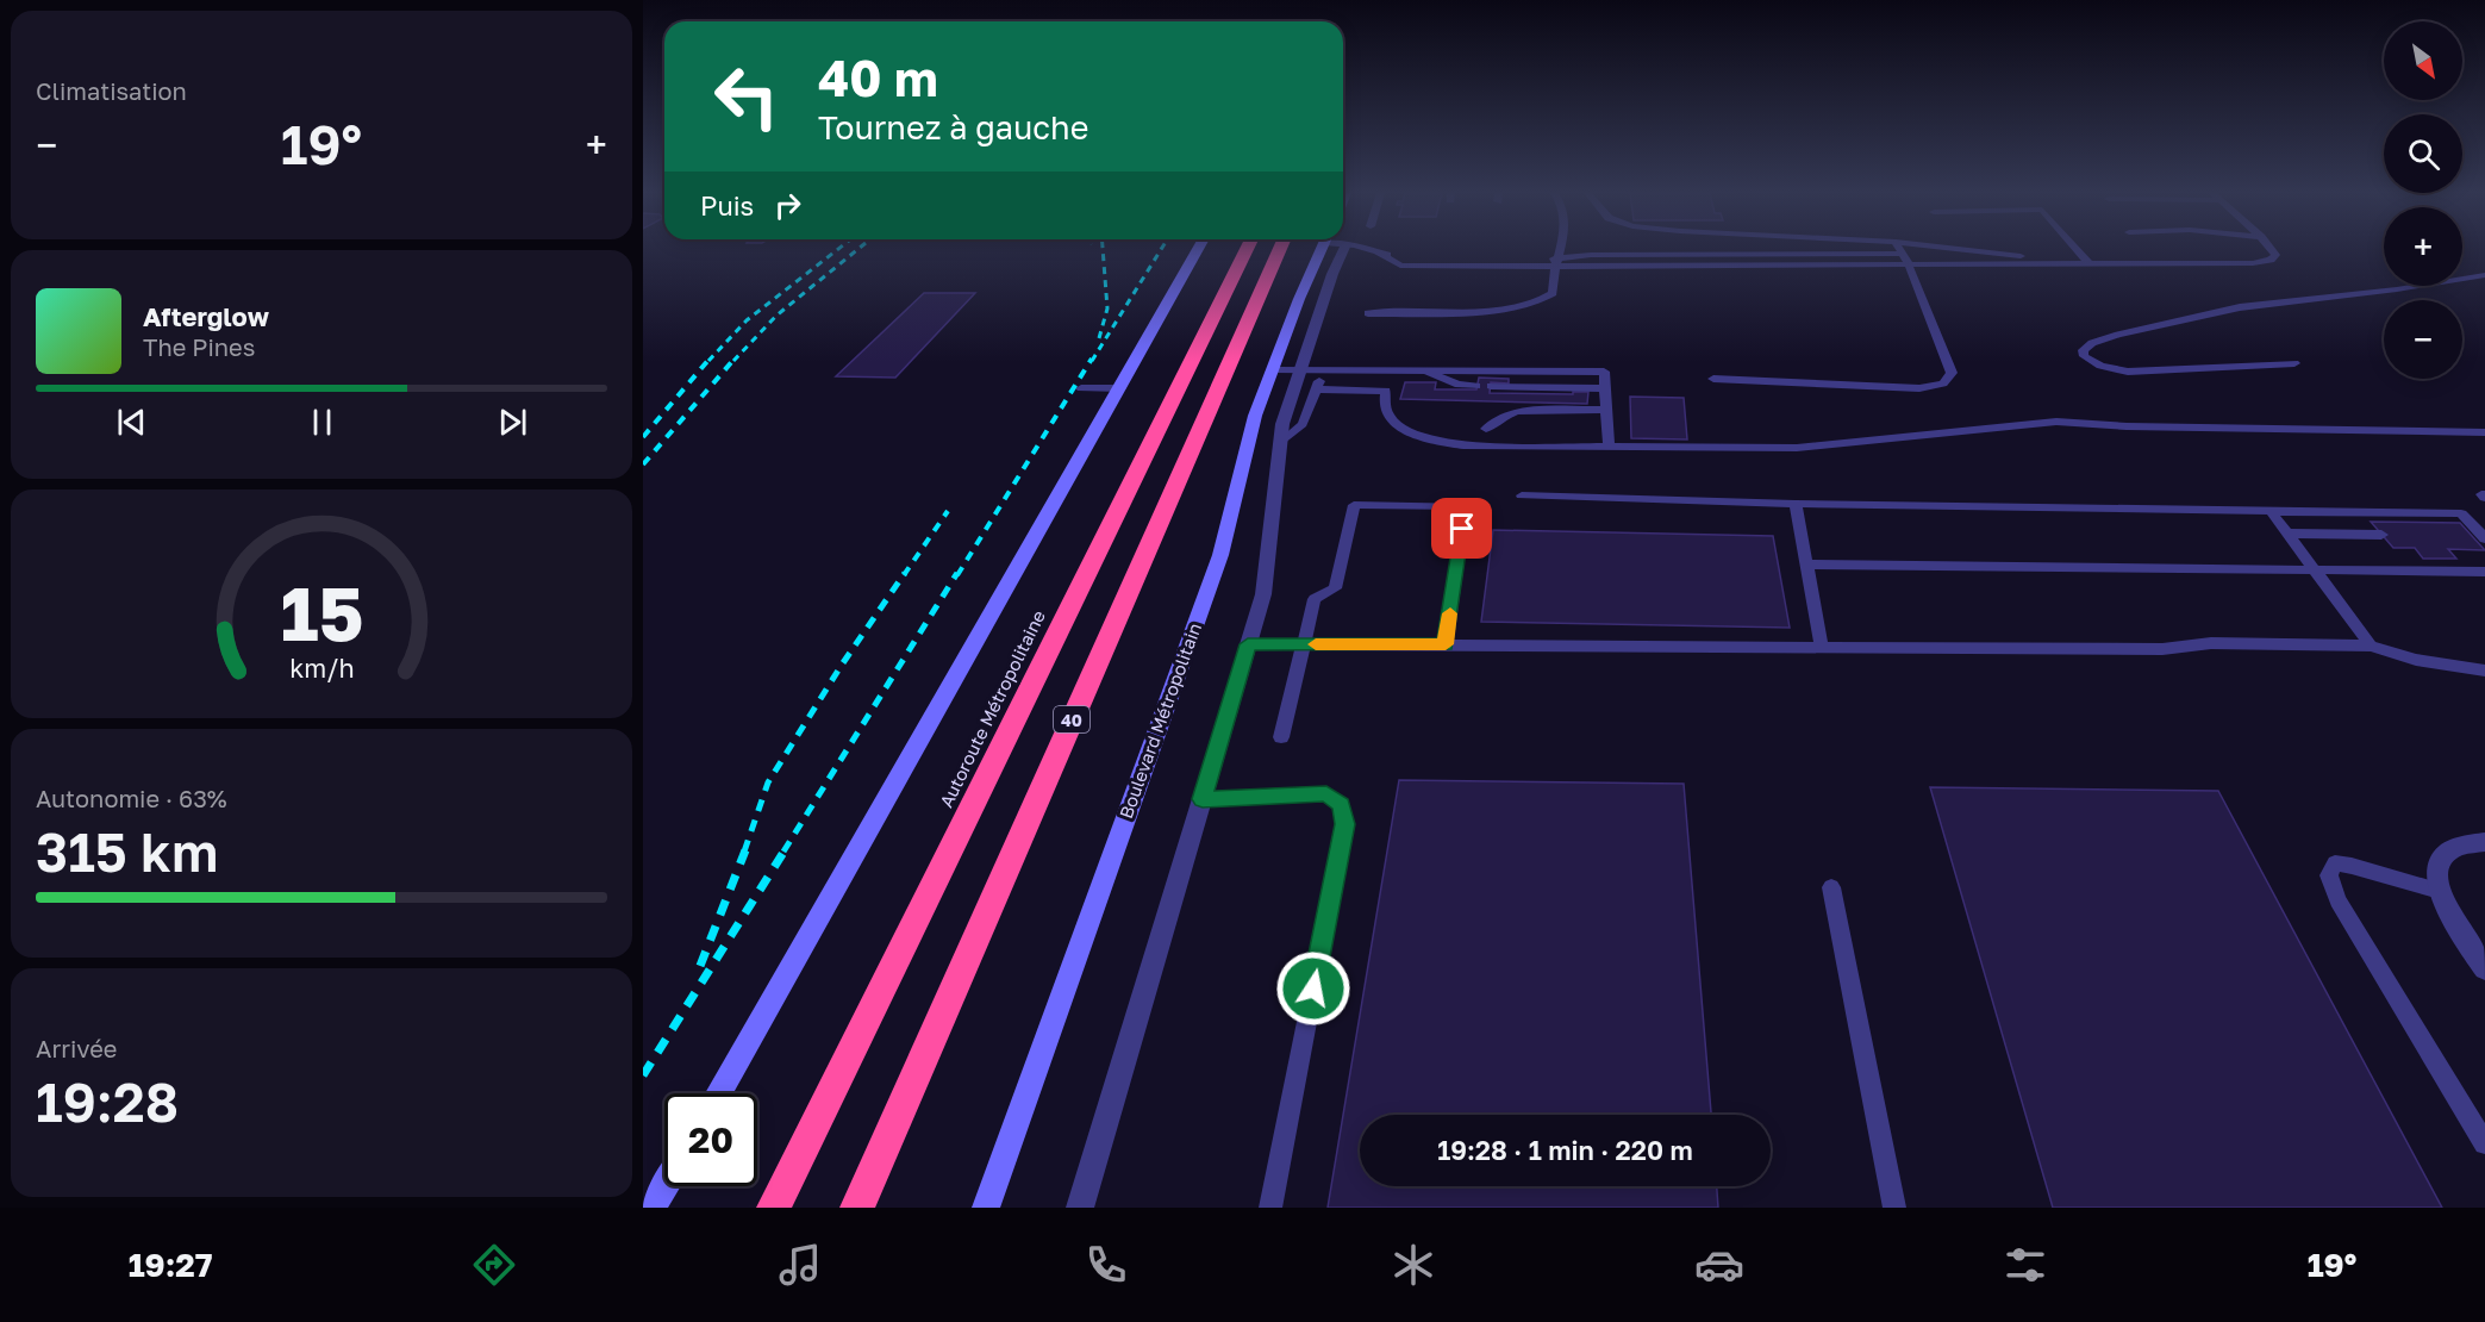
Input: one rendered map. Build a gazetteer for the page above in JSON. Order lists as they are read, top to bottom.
{
  "streets": {
    "highway": ["Autoroute Métropolitaine", "40"],
    "main road": ["Boulevard Métropolitain"]
  },
  "north": "bottom right",
  "page": {
    "tile": [
      "Climatisation",
      ["Autonomie · 63%", "315 km"],
      ["Arrivée", "19:28"]
    ],
    "map_buttons": ["+", "−"],
    "turn": ["40 m", "Tournez à gauche"],
    "heat": ["−", "19°", "+"],
    "then": "Puis",
    "song": ["Afterglow", "The Pines"],
    "limit": "20",
    "trip": "19:28 · 1 min · 220 m",
    "tabs": ["19:27", "19°"],
    "gauge": ["15", "km/h"]
  }
}
